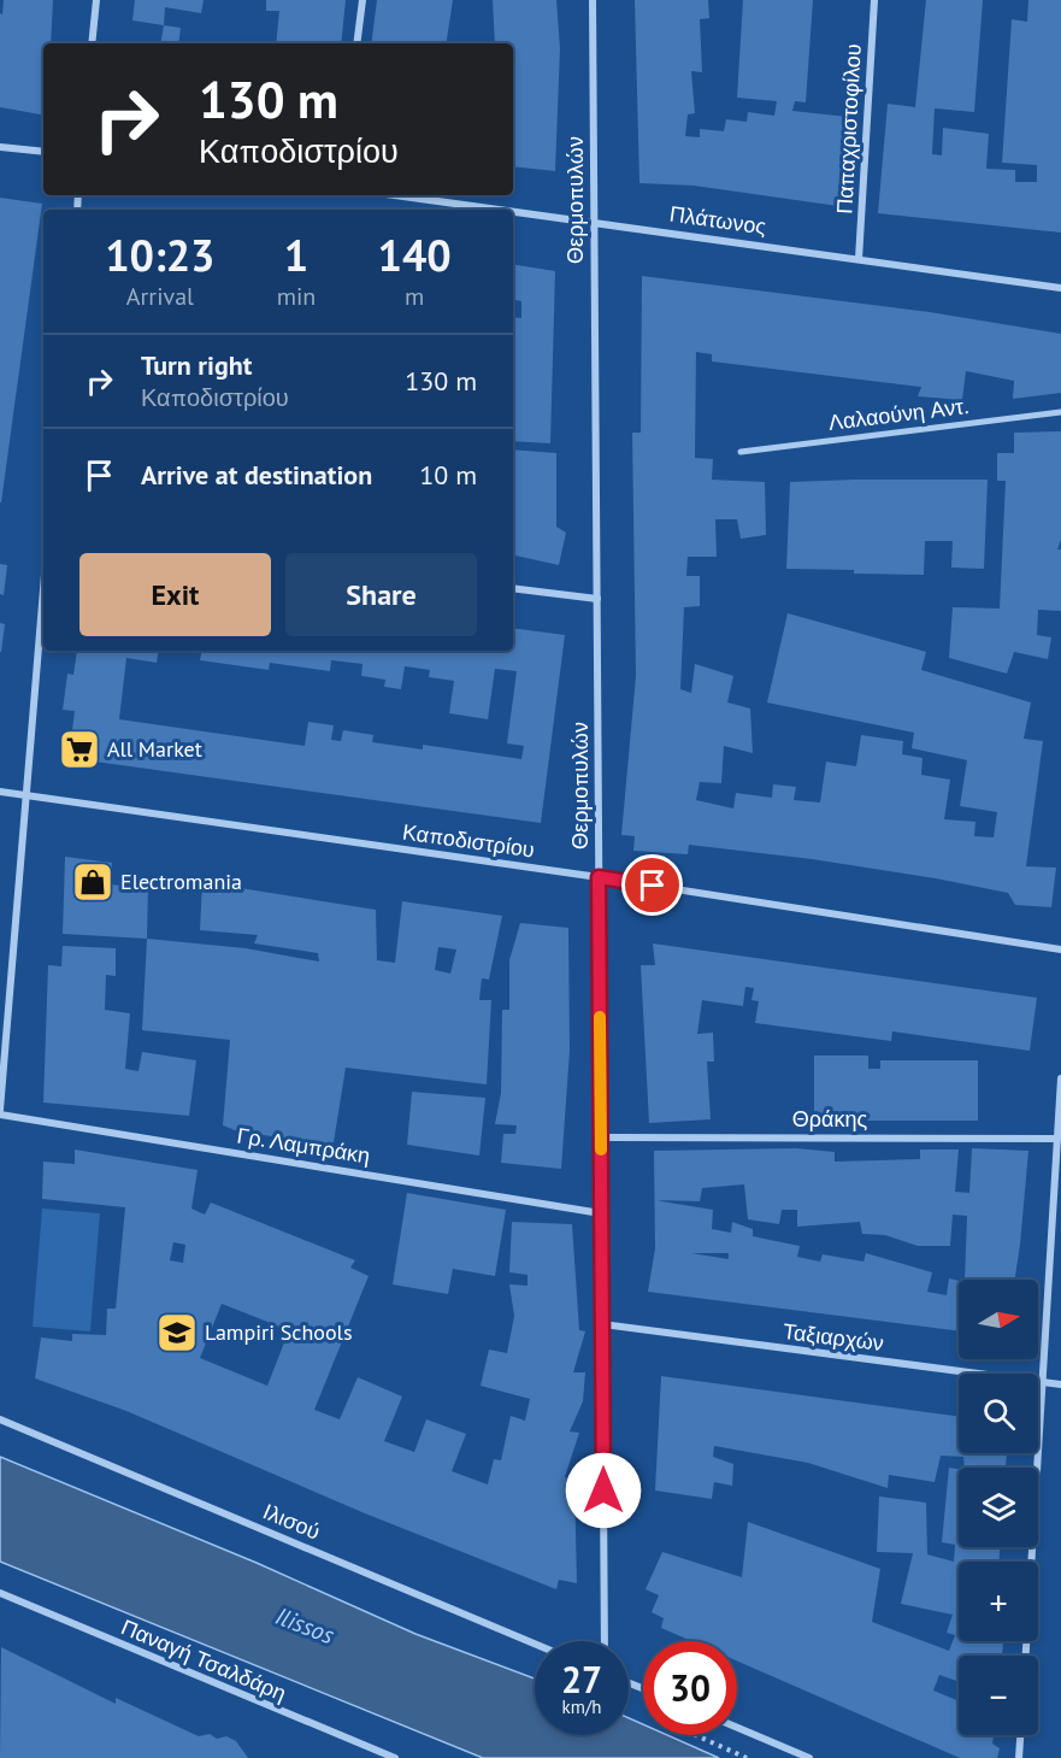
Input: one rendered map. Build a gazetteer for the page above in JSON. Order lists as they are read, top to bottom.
{
  "streets": {
    "street": [
      "Παπαχριστοφίλου",
      "Θερμοπυλών",
      "Πλάτωνος",
      "Λαλαούνη Αντ.",
      "Καποδιστρίου",
      "Θράκης",
      "Γρ. Λαμπράκη",
      "Ταξιαρχών",
      "Ιλισού",
      "Παναγή Τσαλδάρη"
    ]
  },
  "crossings": [
    ["Παπαχριστοφίλου", "Πλάτωνος"],
    ["Θερμοπυλών", "Πλάτωνος"],
    ["Θερμοπυλών", "Καποδιστρίου"],
    ["Θερμοπυλών", "Θράκης"],
    ["Θερμοπυλών", "Γρ. Λαμπράκη"],
    ["Θερμοπυλών", "Ταξιαρχών"]
  ],
  "water": ["Ilissos"],
  "places": {
    "supermarket": ["All Market"],
    "shop": ["Electromania"],
    "school or university": ["Lampiri Schools"]
  },
  "north": "right",
  "page": {
    "turn": ["130 m", "Καποδιστρίου"],
    "eta": [
      "10:23",
      "Arrival",
      "1",
      "min",
      "140",
      "m"
    ],
    "list": [
      {
        "name": "Turn right",
        "note": "Καποδιστρίου",
        "value": "130 m"
      },
      {
        "name": "Arrive at destination",
        "value": "10 m"
      }
    ],
    "buttons": ["Exit", "Share"],
    "map_buttons": ["+", "−"],
    "speed": "27 km/h",
    "limit": "30"
  }
}
